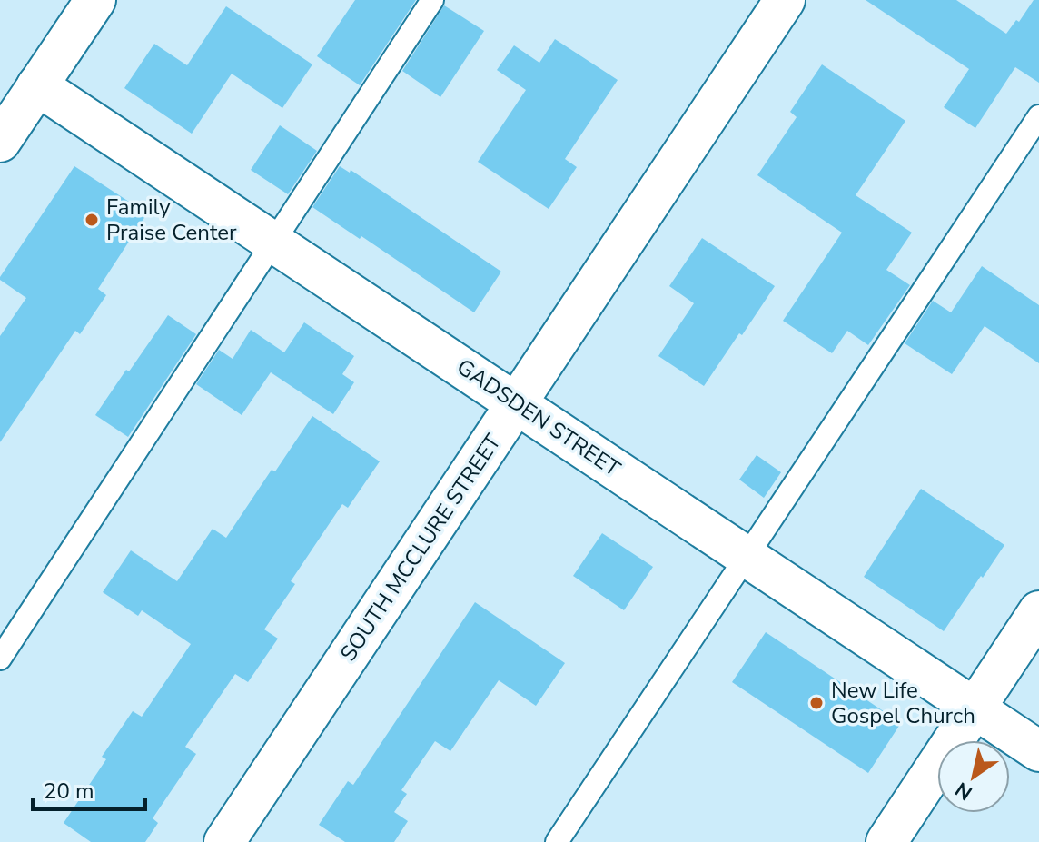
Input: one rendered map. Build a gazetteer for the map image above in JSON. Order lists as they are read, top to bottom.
{
  "streets": {
    "street": ["GADSDEN STREET", "SOUTH MCCLURE STREET"]
  },
  "crossings": [
    ["GADSDEN STREET", "SOUTH MCCLURE STREET"]
  ],
  "places": ["Family Praise Center", "New Life Gospel Church"],
  "scale_bar": "20 m",
  "north": "bottom left"
}
